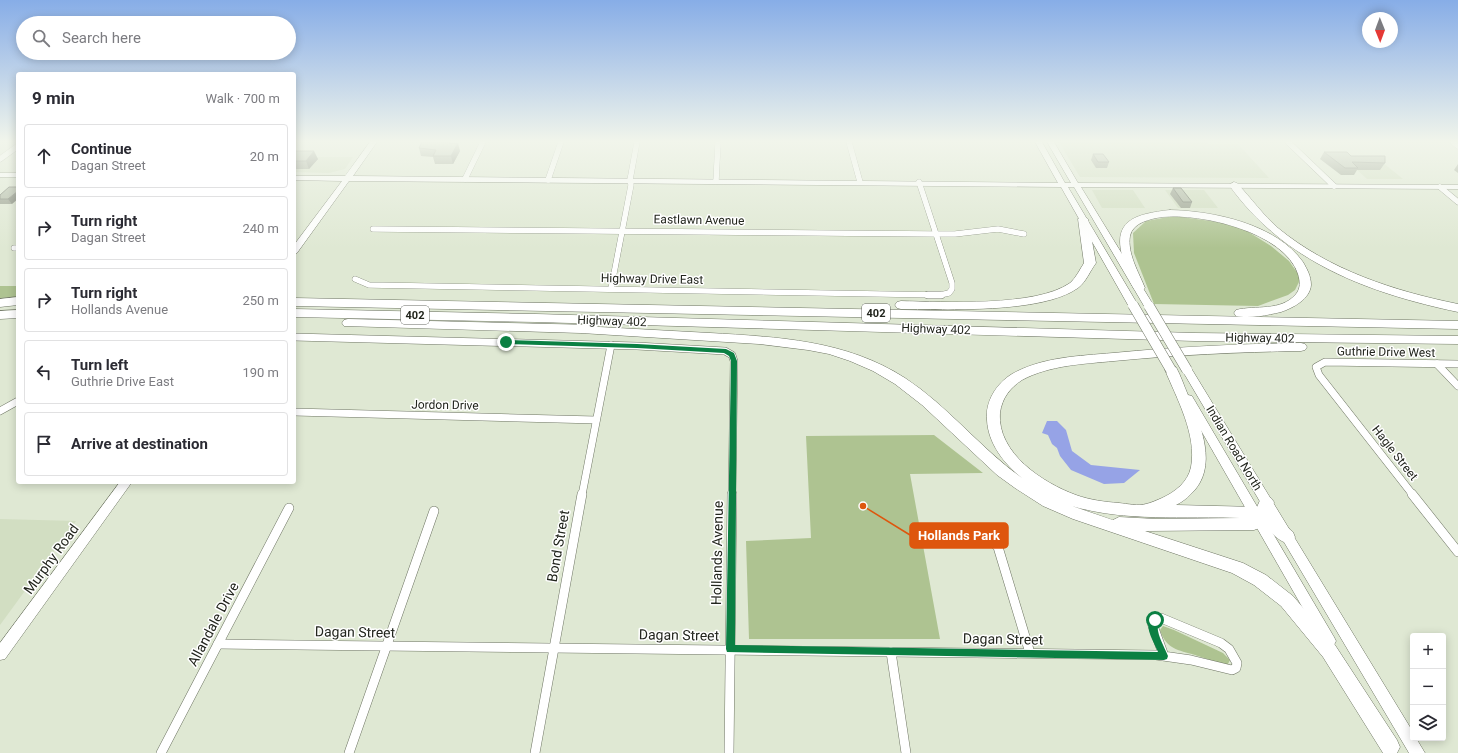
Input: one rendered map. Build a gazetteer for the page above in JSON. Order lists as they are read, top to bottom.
{
  "streets": {
    "highway": ["402", "Highway 402"],
    "main road": ["Indian Road North", "Murphy Road"],
    "street": [
      "Eastlawn Avenue",
      "Highway Drive East",
      "Guthrie Drive West",
      "Jordon Drive",
      "Hagle Street",
      "Bond Street",
      "Hollands Avenue",
      "Allandale Drive",
      "Dagan Street"
    ]
  },
  "crossings": [
    ["Eastlawn Avenue", "Highway Drive East"],
    ["Guthrie Drive West", "Hagle Street"],
    ["Jordon Drive", "Bond Street"],
    ["Bond Street", "Hollands Avenue"],
    ["Bond Street", "Dagan Street"],
    ["Hollands Avenue", "Dagan Street"],
    ["Allandale Drive", "Dagan Street"]
  ],
  "places": ["Hollands Park"],
  "north": "bottom",
  "page": {
    "search": "Search here",
    "heading": ["9 min", "Walk · 700 m"],
    "list": [
      ["Continue", "Dagan Street", "20 m"],
      ["Turn right", "Dagan Street", "240 m"],
      ["Turn right", "Hollands Avenue", "250 m"],
      ["Turn left", "Guthrie Drive East", "190 m"],
      "Arrive at destination"
    ],
    "map_buttons": ["+", "−"]
  }
}
